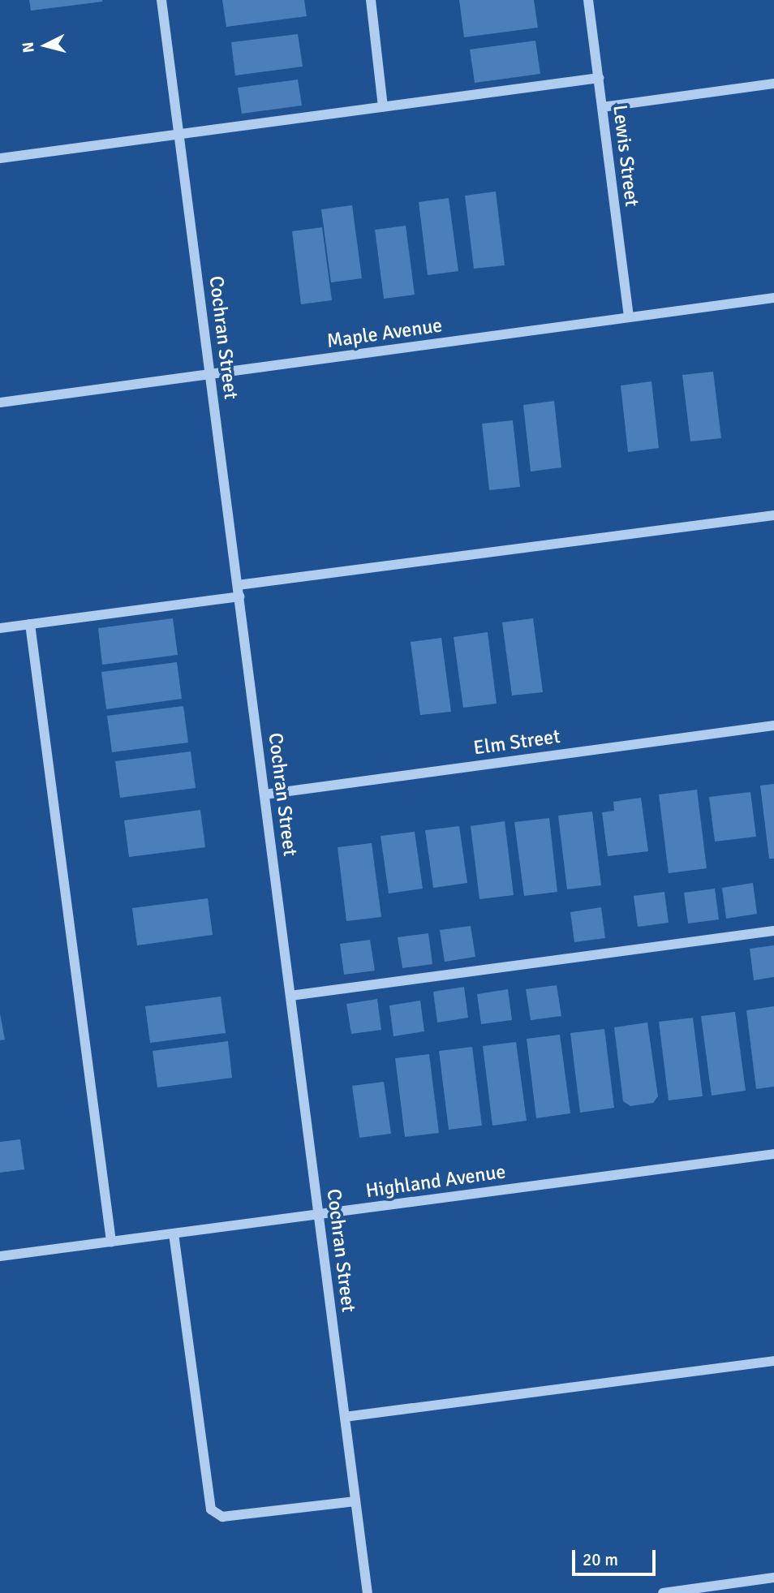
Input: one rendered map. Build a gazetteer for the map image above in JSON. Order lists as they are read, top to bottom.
{
  "streets": {
    "street": [
      "Lewis Street",
      "Maple Avenue",
      "Cochran Street",
      "Elm Street",
      "Highland Avenue"
    ]
  },
  "crossings": [
    ["Lewis Street", "Maple Avenue"],
    ["Maple Avenue", "Cochran Street"],
    ["Cochran Street", "Elm Street"],
    ["Cochran Street", "Highland Avenue"]
  ],
  "scale_bar": "20 m",
  "north": "left"
}
